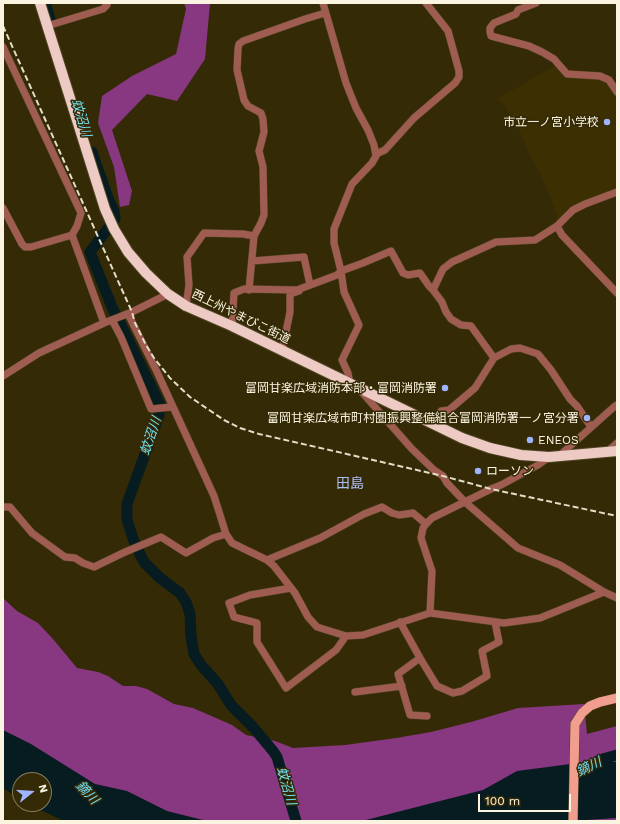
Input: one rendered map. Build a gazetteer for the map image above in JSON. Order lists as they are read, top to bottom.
{
  "streets": {
    "highway": ["西上州やまびこ街道"]
  },
  "districts": ["田島"],
  "water": ["蚊沼川", "鏑川"],
  "places": [
    "市立一ノ宮小学校",
    "富岡甘楽広域消防本部・富岡消防署",
    "富岡甘楽広域市町村圏振興整備組合富岡消防署一ノ宮分署",
    "ENEOS",
    "ローソン"
  ],
  "scale_bar": "100 m",
  "north": "right"
}
